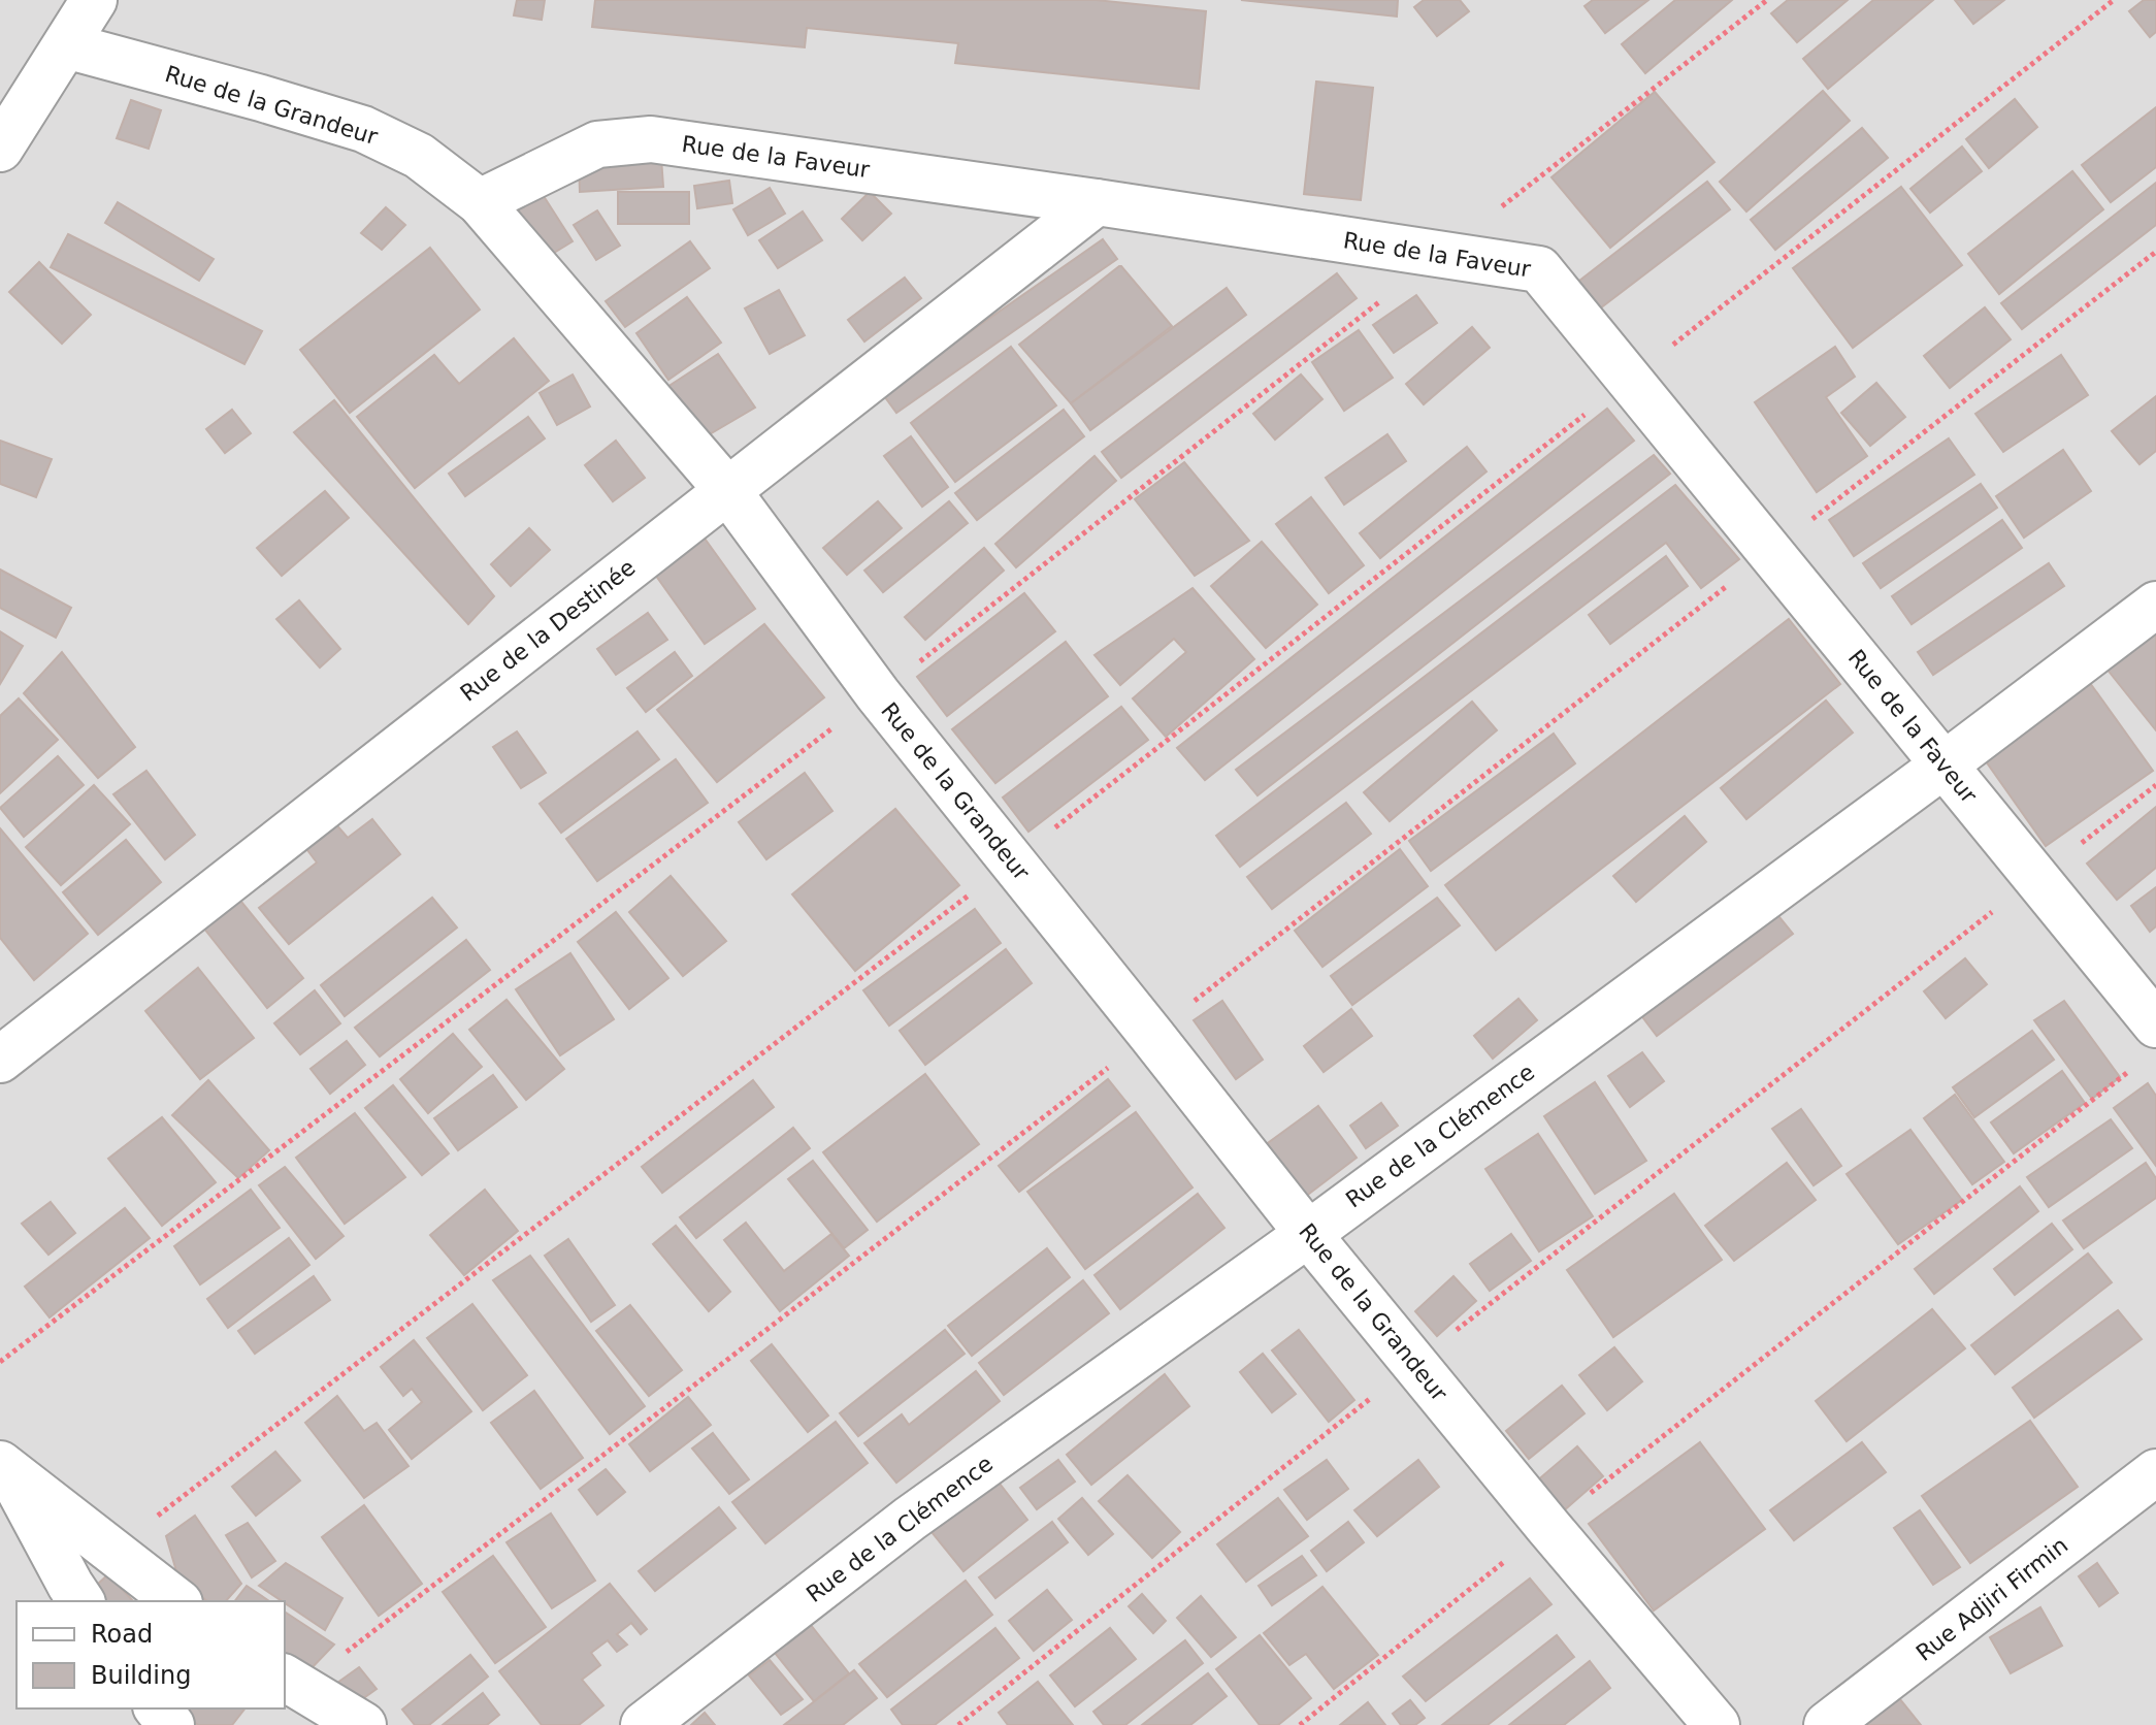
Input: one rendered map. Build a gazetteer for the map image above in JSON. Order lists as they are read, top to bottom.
{
  "streets": {
    "street": [
      "Rue de la Grandeur",
      "Rue de la Faveur",
      "Rue de la Destinée",
      "Rue de la Clémence",
      "Rue Adjiri Firmin"
    ]
  },
  "crossings": [
    ["Rue de la Grandeur", "Rue de la Faveur"],
    ["Rue de la Grandeur", "Rue de la Destinée"],
    ["Rue de la Grandeur", "Rue de la Clémence"],
    ["Rue de la Faveur", "Rue de la Destinée"],
    ["Rue de la Faveur", "Rue de la Clémence"]
  ],
  "legend": ["Road", "Building"]
}
